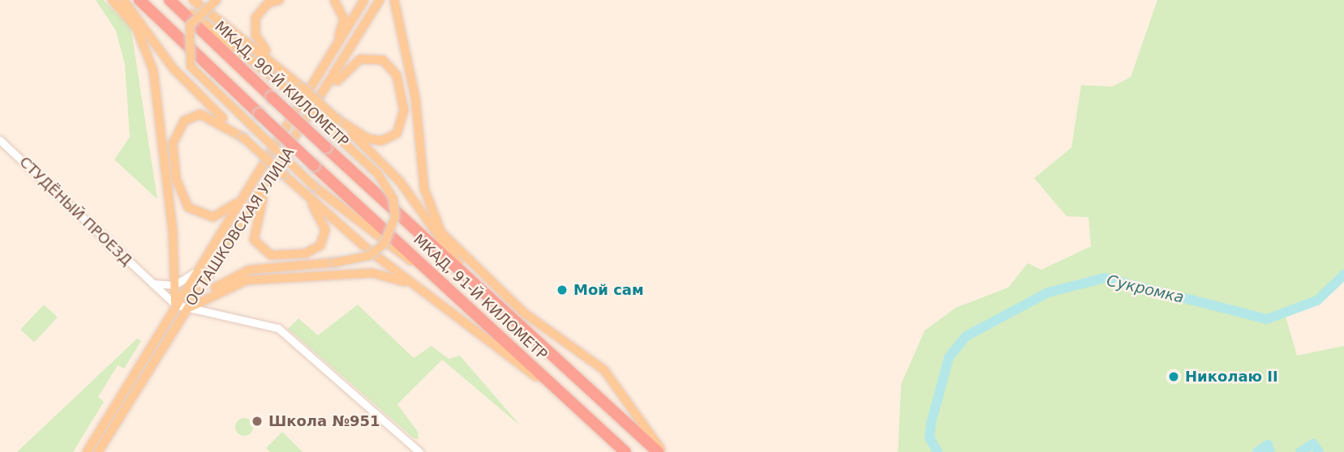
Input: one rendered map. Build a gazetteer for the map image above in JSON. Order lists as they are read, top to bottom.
{
  "streets": {
    "highway": ["МКАД, 90-Й КИЛОМЕТР", "МКАД, 91-Й КИЛОМЕТР"],
    "main road": ["ОСТАШКОВСКАЯ УЛИЦА"],
    "street": ["СТУДЁНЫЙ ПРОЕЗД"]
  },
  "crossings": [
    ["МКАД, 90-Й КИЛОМЕТР", "МКАД, 91-Й КИЛОМЕТР"],
    ["СТУДЁНЫЙ ПРОЕЗД", "ОСТАШКОВСКАЯ УЛИЦА"]
  ],
  "water": ["Сукромка"],
  "places": ["Мой сам", "Николаю II", "Школа №951"]
}
